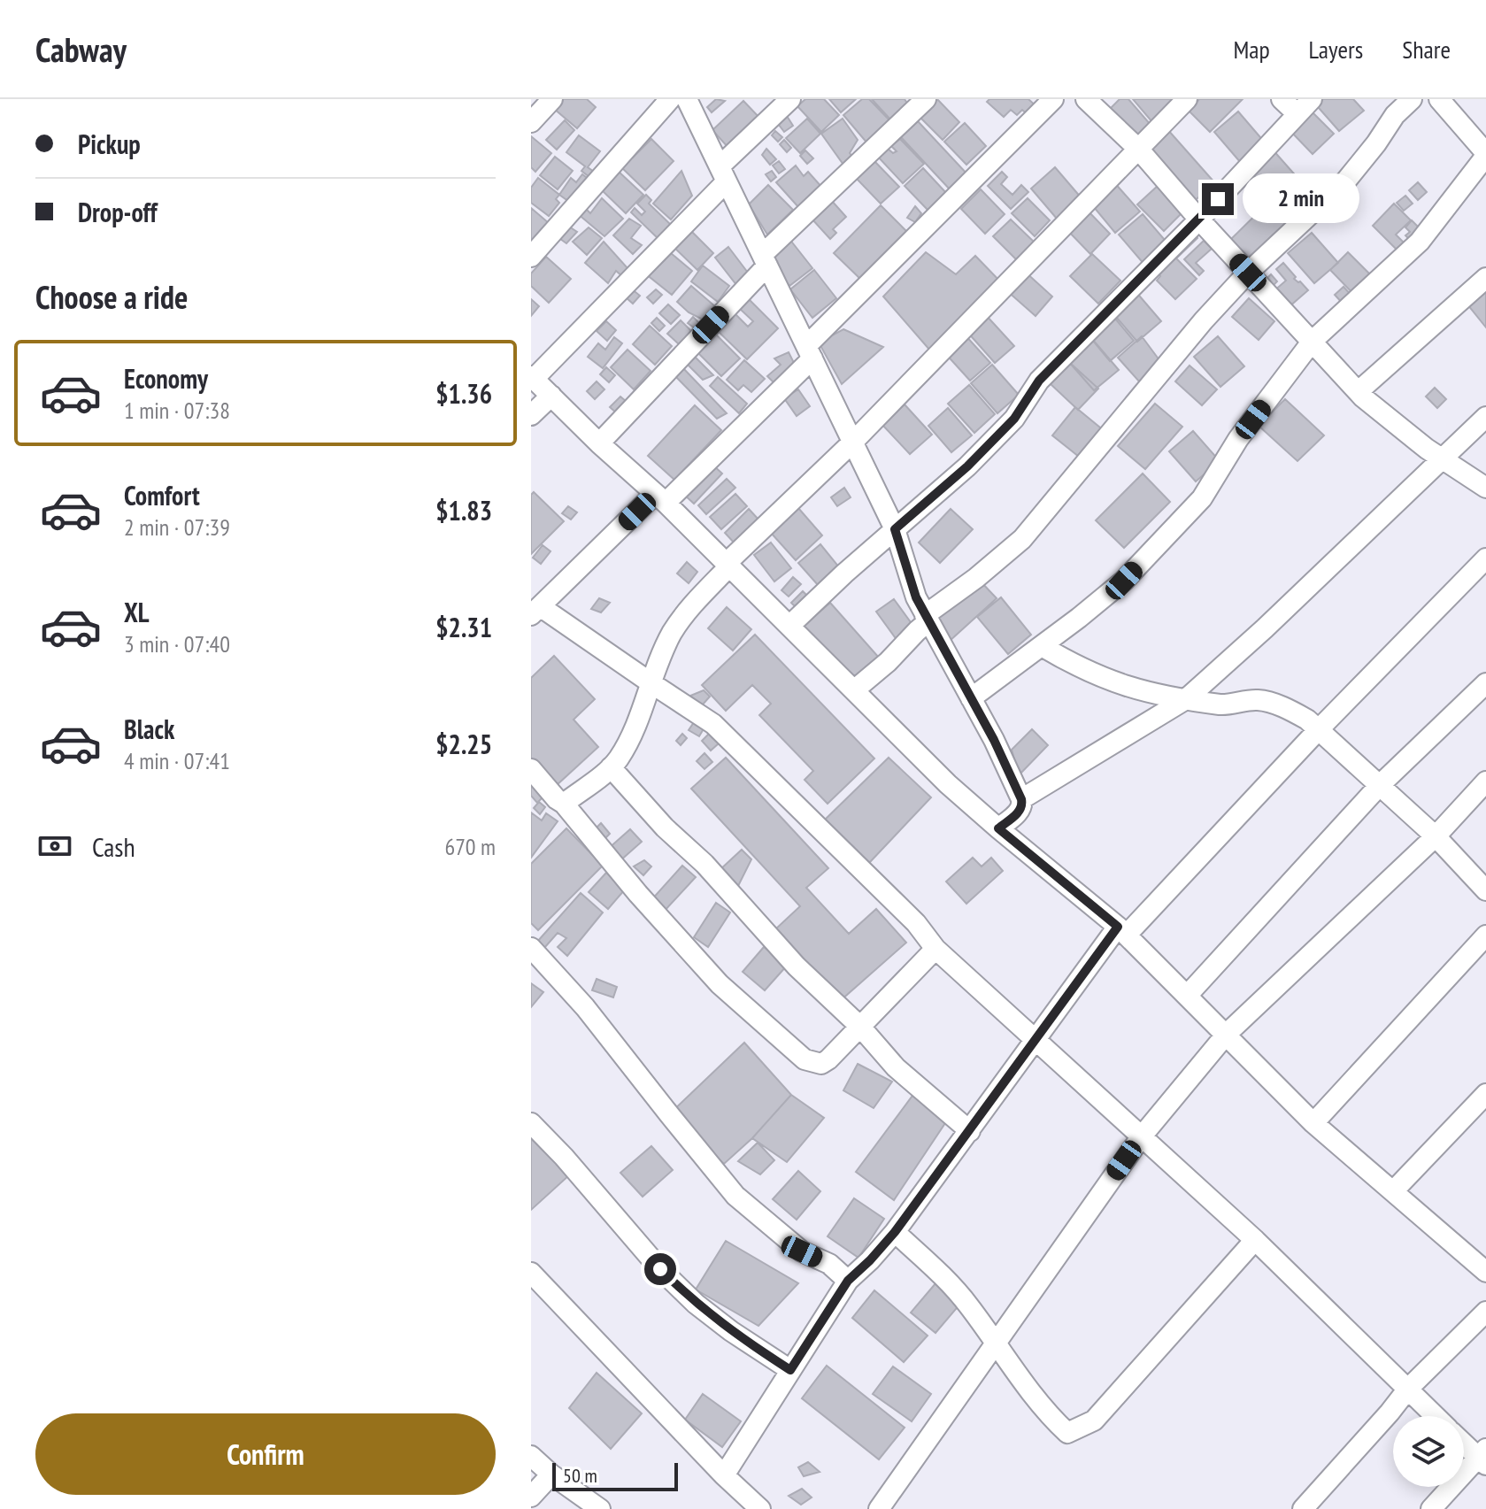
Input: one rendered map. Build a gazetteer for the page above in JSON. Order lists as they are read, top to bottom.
{
  "scale_bar": "50 m",
  "page": {
    "header": "Cabway",
    "nav": ["Map", "Layers", "Share"],
    "banner": ["Pickup", "Drop-off"],
    "bubble": "2 min",
    "heading": "Choose a ride",
    "list": [
      {
        "name": "Economy",
        "note": "1 min · 07:38",
        "value": "$1.36"
      },
      {
        "name": "Comfort",
        "note": "2 min · 07:39",
        "value": "$1.83"
      },
      {
        "name": "XL",
        "note": "3 min · 07:40",
        "value": "$2.31"
      },
      {
        "name": "Black",
        "note": "4 min · 07:41",
        "value": "$2.25"
      }
    ],
    "pay": ["Cash", "670 m"],
    "buttons": "Confirm",
    "scale": "50 m"
  }
}
